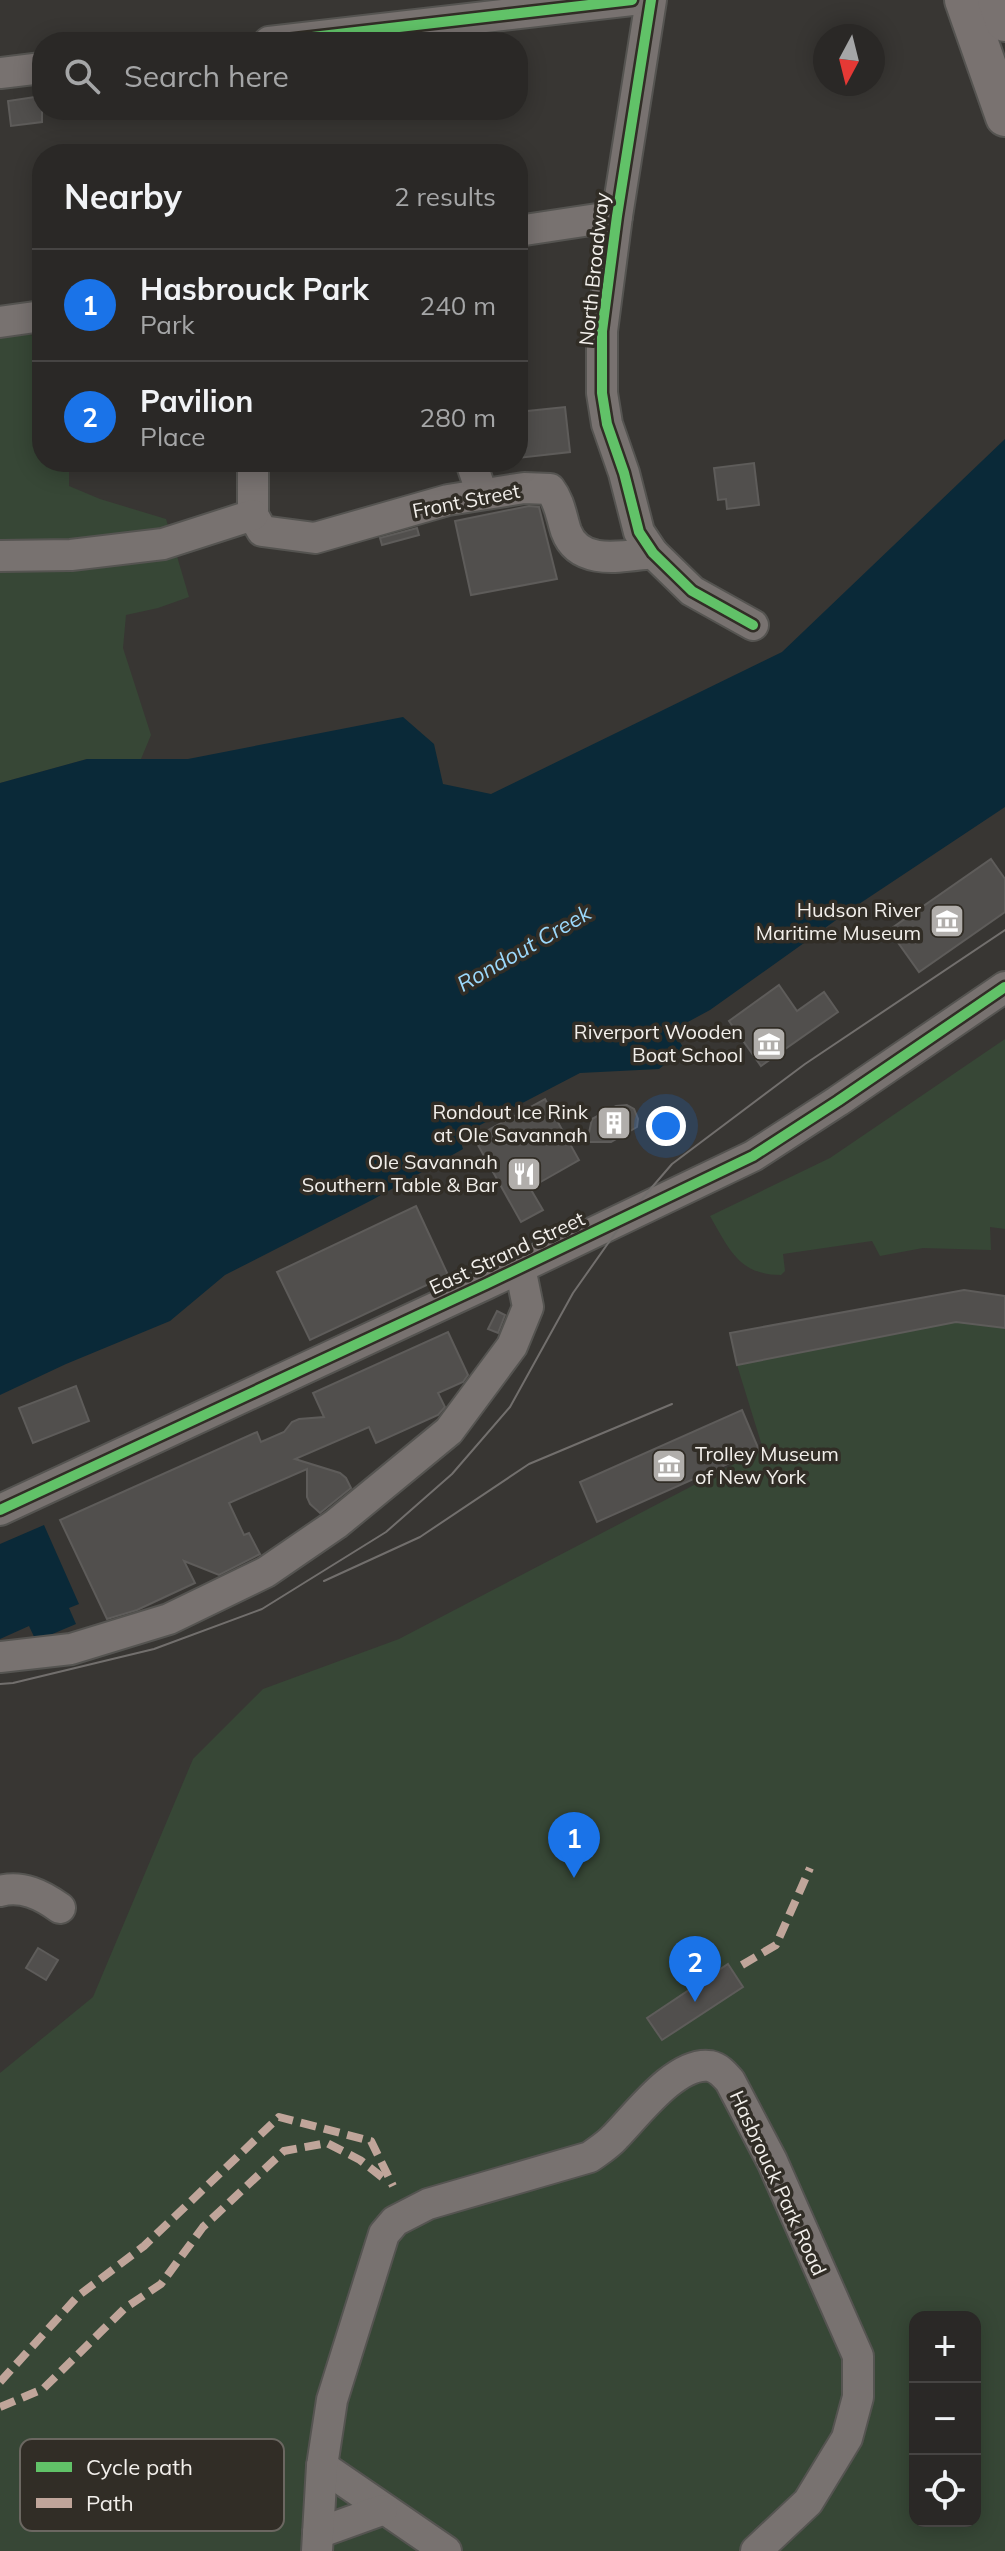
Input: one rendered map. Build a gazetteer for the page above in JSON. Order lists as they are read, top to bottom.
{
  "streets": {
    "street": [
      "North Broadway",
      "Front Street",
      "East Strand Street",
      "Hasbrouck Park Road"
    ]
  },
  "crossings": [
    ["North Broadway", "Front Street"]
  ],
  "water": ["Rondout Creek"],
  "places": {
    "museum": ["Hudson River Maritime Museum", "Riverport Wooden Boat School", "Trolley Museum of New York"],
    "building": ["Rondout Ice Rink at Ole Savannah"],
    "restaurant": ["Ole Savannah Southern Table & Bar"]
  },
  "legend": ["Cycle path", "Path"],
  "north": "bottom",
  "page": {
    "search": "Search here",
    "heading": ["Nearby", "2 results"],
    "list": [
      {
        "mark": "1",
        "name": "Hasbrouck Park",
        "note": "Park",
        "value": "240 m"
      },
      {
        "mark": "2",
        "name": "Pavilion",
        "note": "Place",
        "value": "280 m"
      }
    ],
    "pins": ["1", "2"],
    "map_buttons": ["+", "−"]
  }
}
